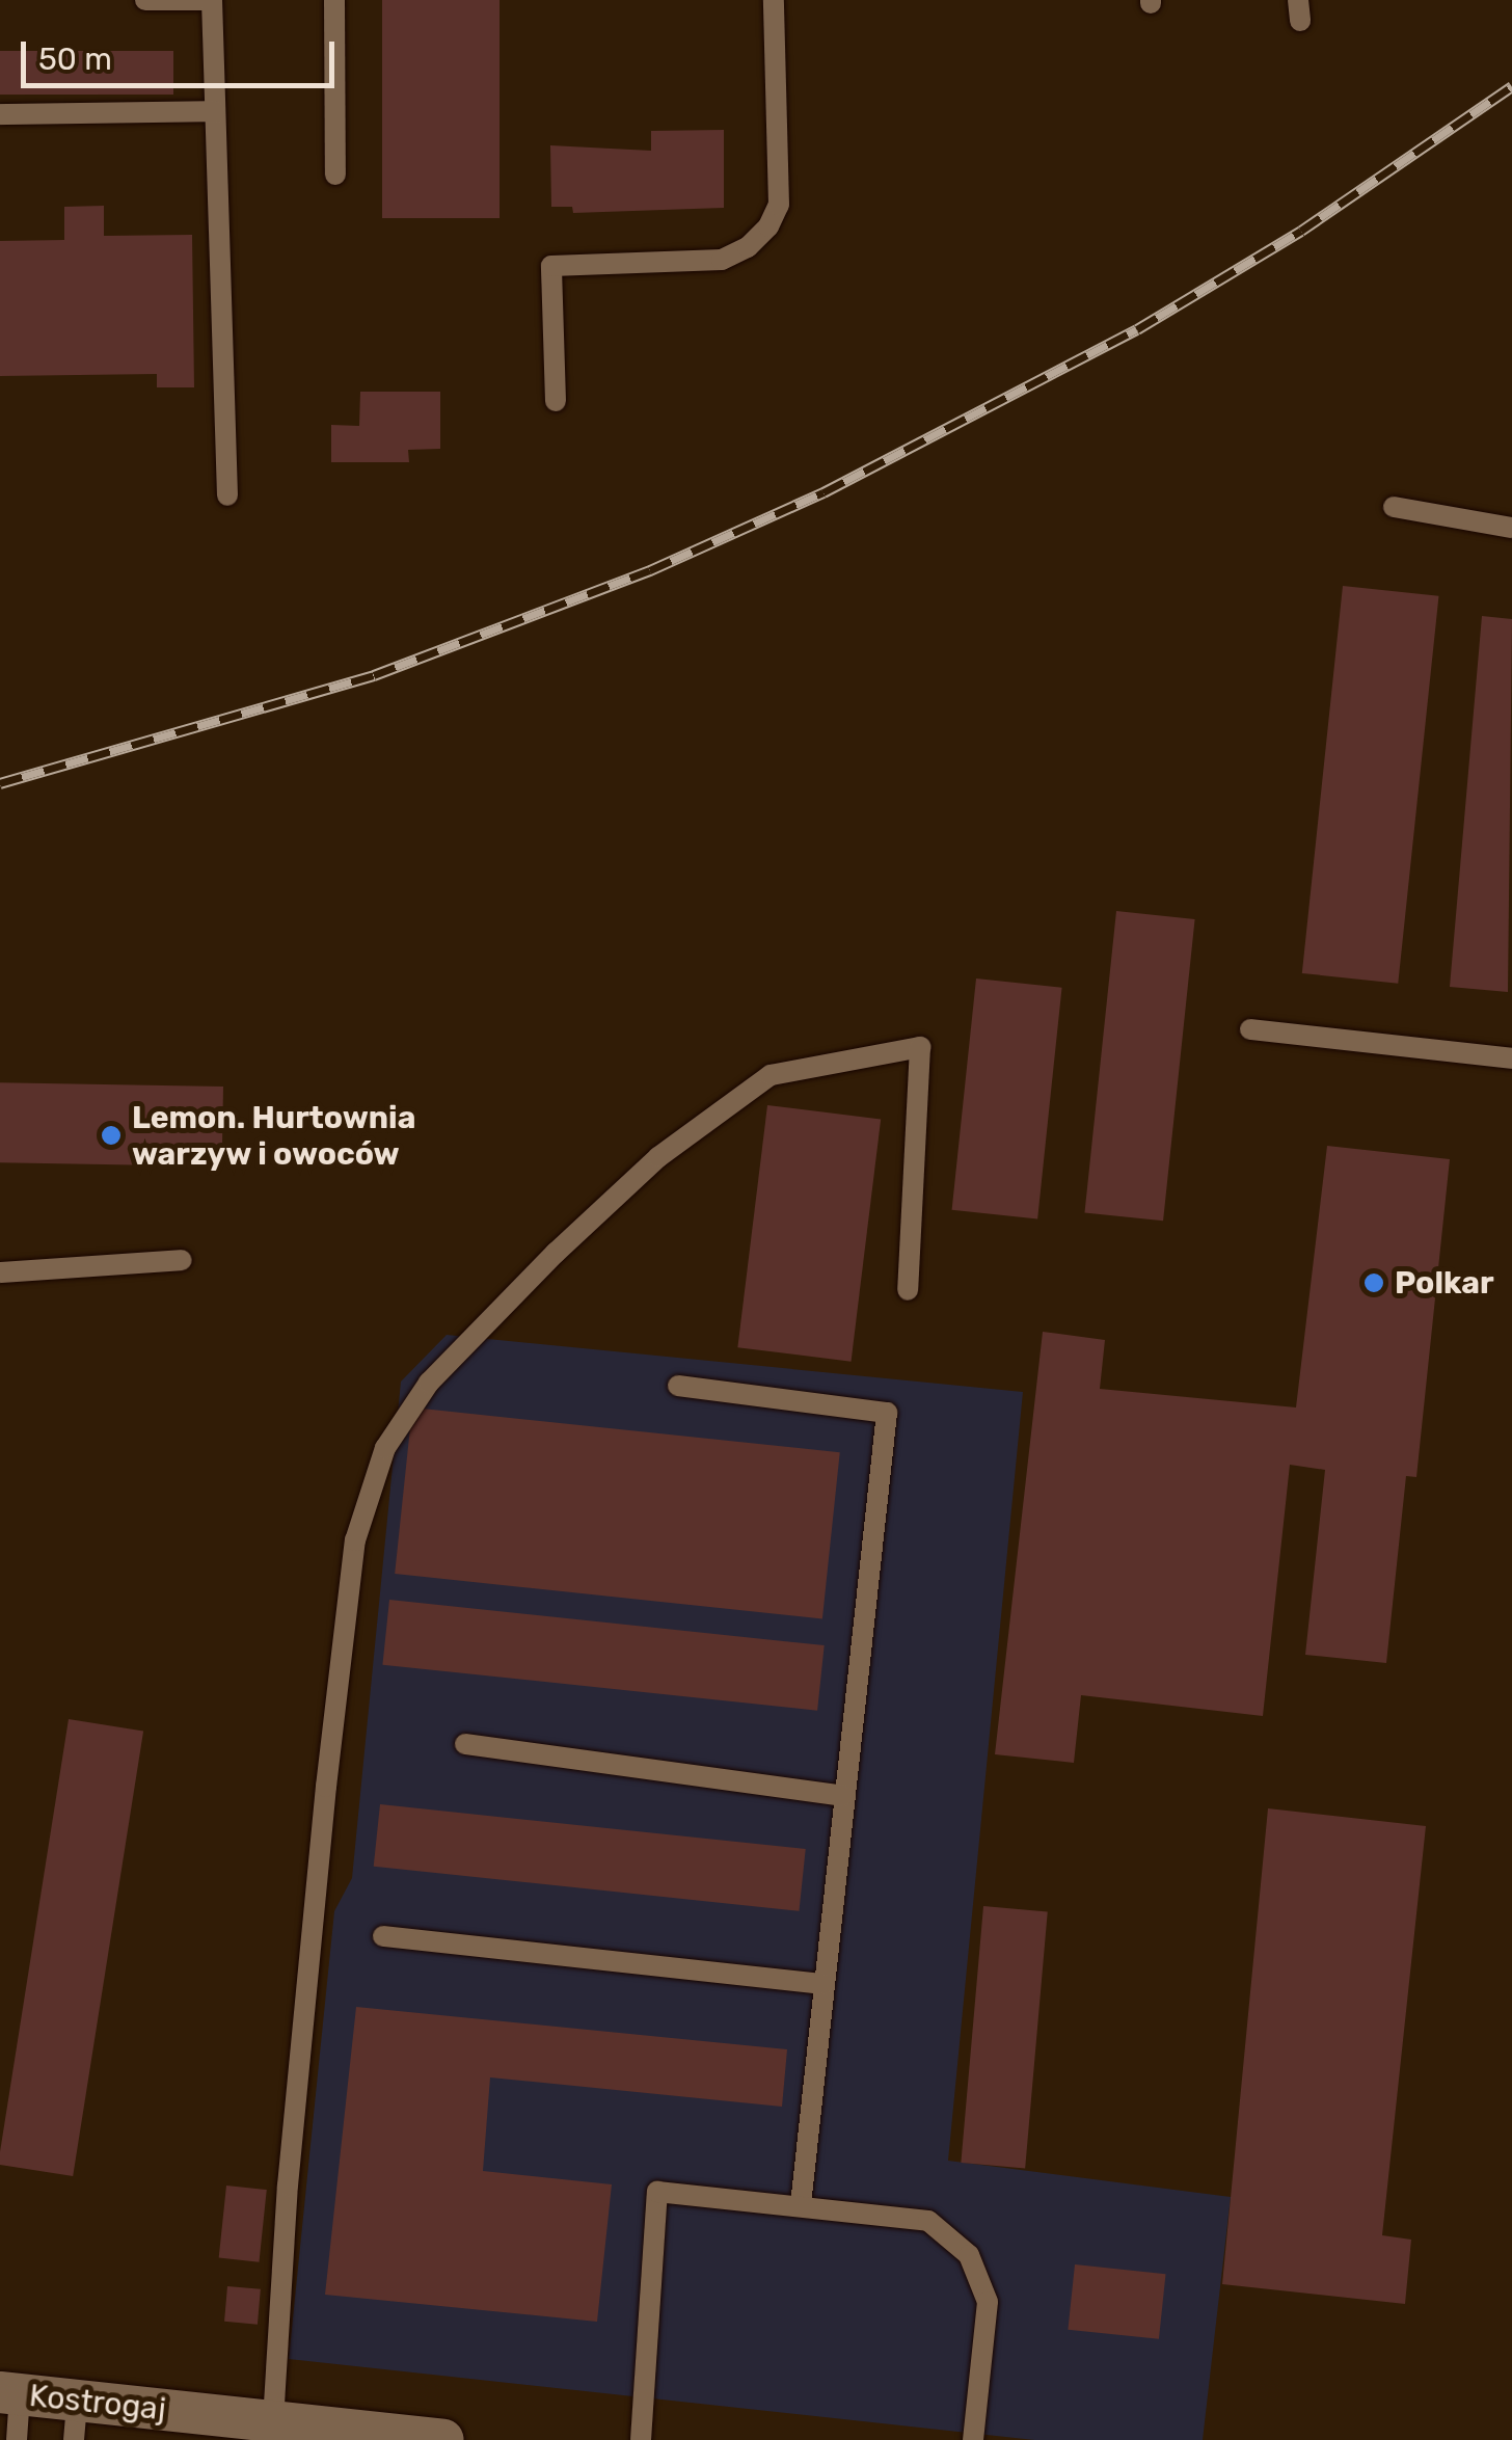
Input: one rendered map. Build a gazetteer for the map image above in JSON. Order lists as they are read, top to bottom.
{
  "streets": {
    "street": ["Kostrogaj"]
  },
  "places": ["Lemon. Hurtownia warzyw i owoców", "Polkar"],
  "scale_bar": "50 m"
}
